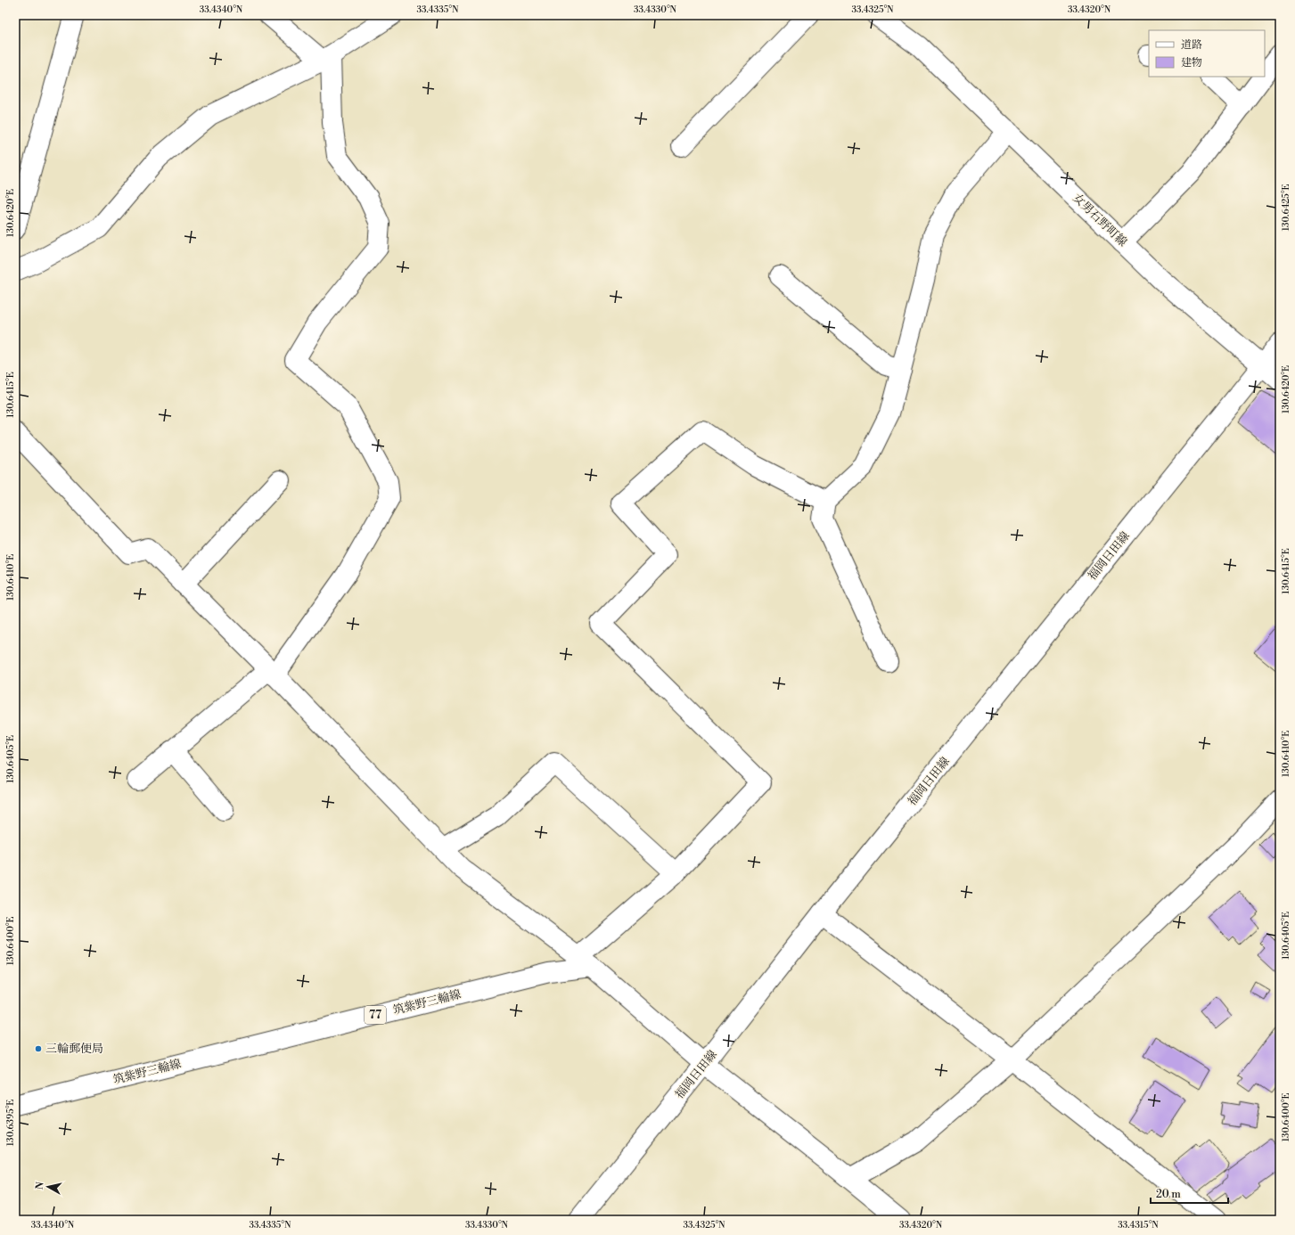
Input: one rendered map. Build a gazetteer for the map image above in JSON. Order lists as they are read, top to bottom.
{
  "streets": {
    "street": [
      "女男石野町線",
      "福岡日田線",
      "筑紫野三輪線",
      "77"
    ]
  },
  "crossings": [
    ["女男石野町線", "福岡日田線"]
  ],
  "places": ["三輪郵便局"],
  "legend": ["道路", "建物"],
  "scale_bar": "20 m",
  "north": "left",
  "coordinates": [
    "33.4340°N",
    "33.4335°N",
    "33.4330°N",
    "33.4325°N",
    "33.4320°N",
    "130.6425°E",
    "130.6420°E",
    "130.6415°E",
    "130.6410°E",
    "130.6405°E",
    "130.6400°E",
    "130.6395°E",
    "33.4315°N"
  ]
}
